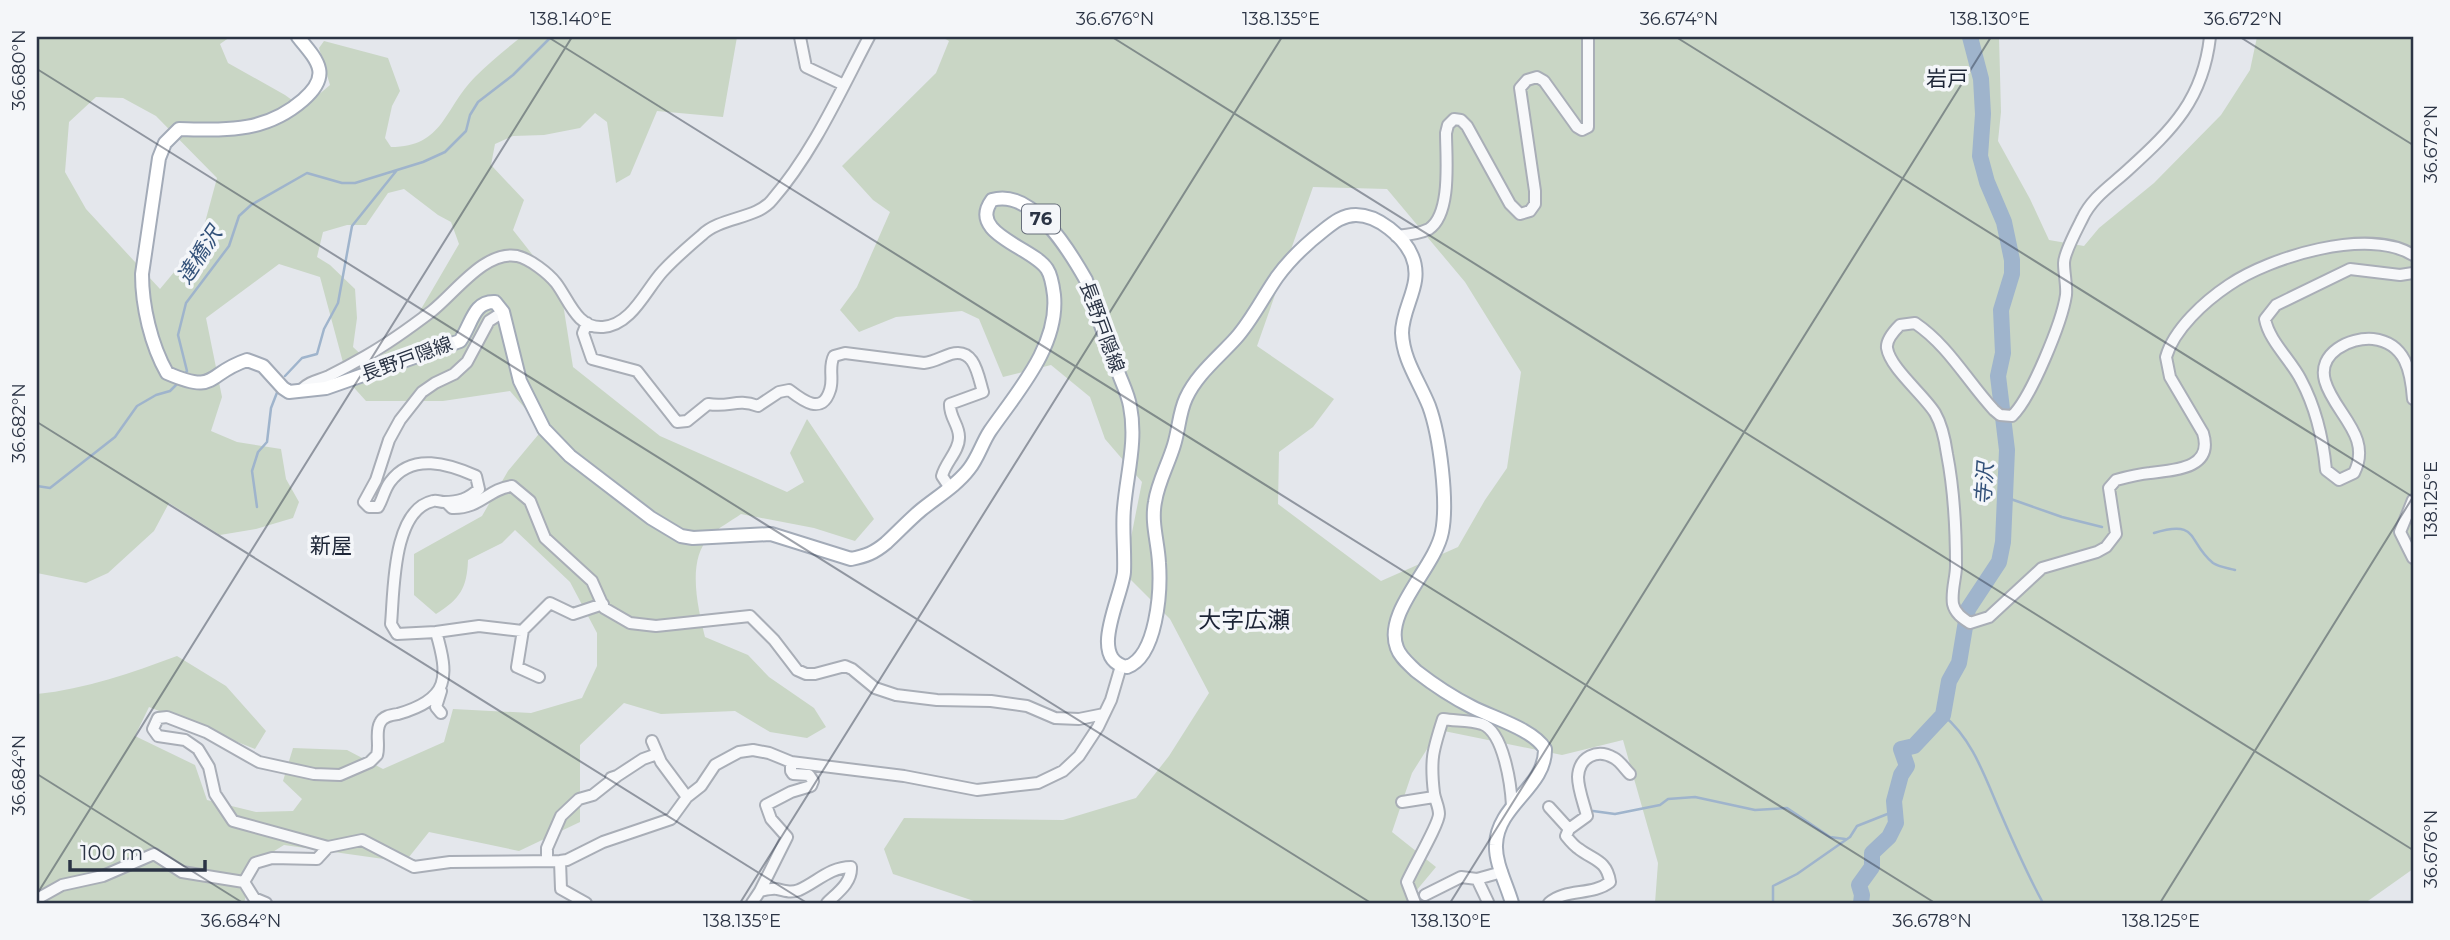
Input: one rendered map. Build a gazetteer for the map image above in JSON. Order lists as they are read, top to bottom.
{
  "streets": {
    "main road": ["76", "長野戸隠線"]
  },
  "districts": ["岩戸", "新屋", "大字広瀬"],
  "water": ["達橋沢", "寺沢"],
  "scale_bar": "100 m",
  "coordinates": [
    "138.140°E",
    "36.676°N",
    "138.135°E",
    "36.674°N",
    "138.130°E",
    "36.672°N",
    "36.680°N",
    "36.682°N",
    "138.125°E",
    "36.684°N",
    "36.678°N"
  ]
}
